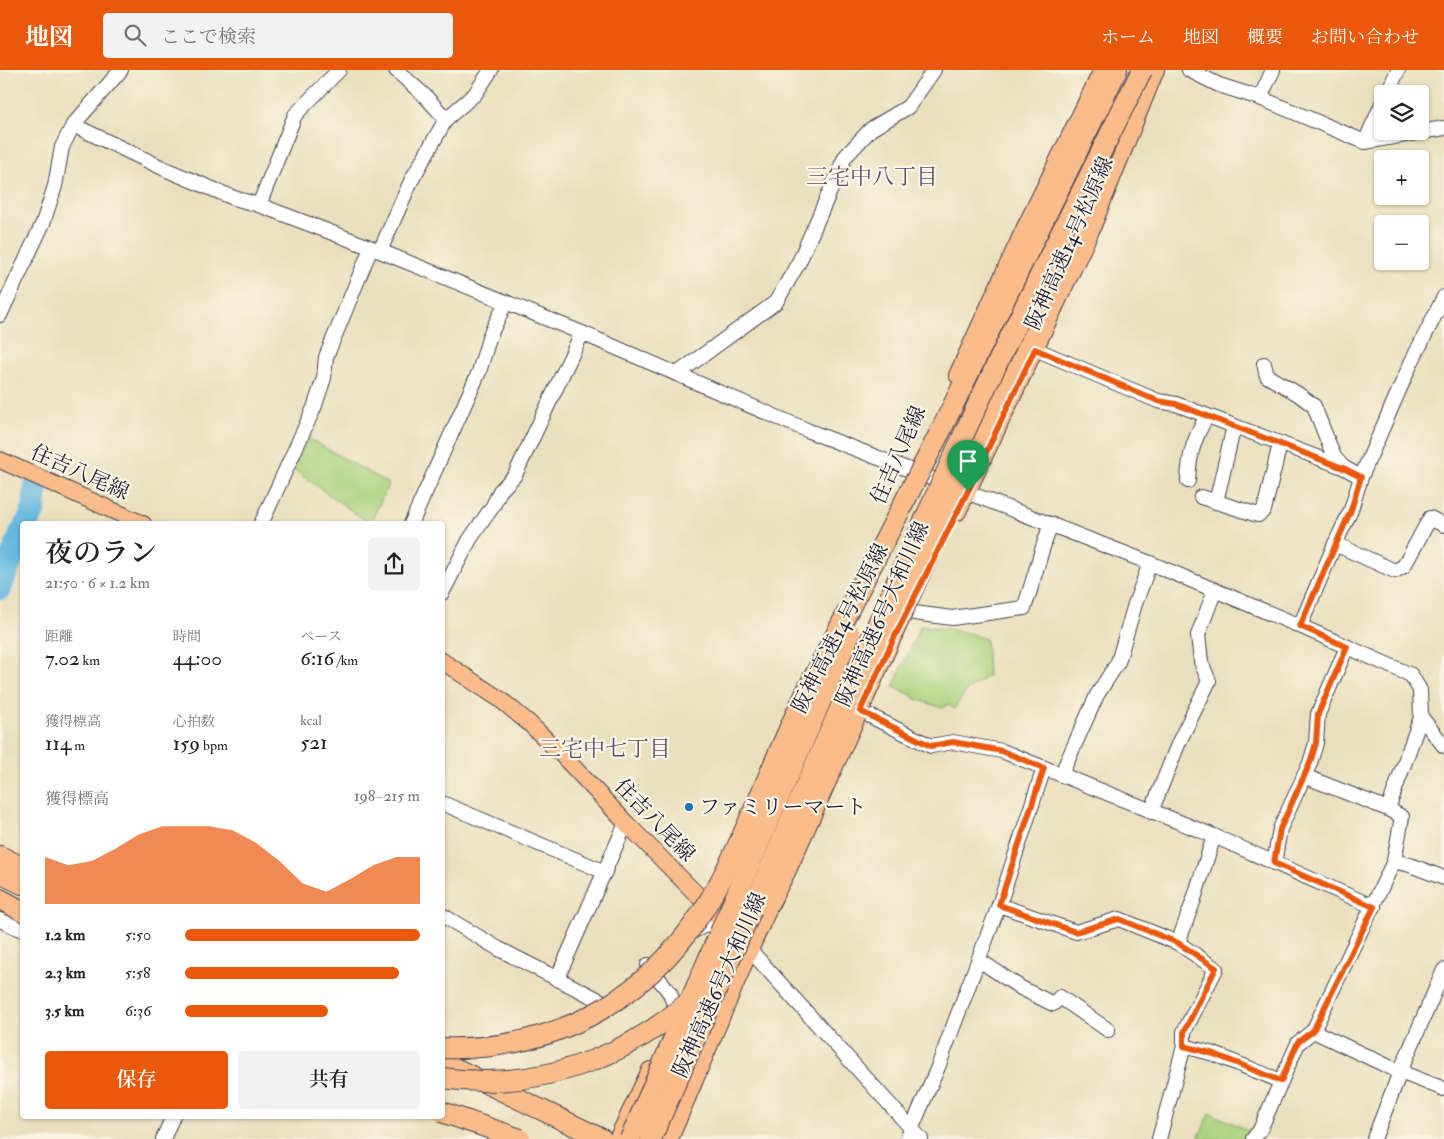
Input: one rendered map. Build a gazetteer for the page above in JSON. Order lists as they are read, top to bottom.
{
  "streets": {
    "highway": ["阪神高速14号松原線", "阪神高速6号大和川線"],
    "main road": ["住吉八尾線"]
  },
  "crossings": [
    ["阪神高速14号松原線", "阪神高速6号大和川線"],
    ["住吉八尾線", "阪神高速6号大和川線"]
  ],
  "districts": ["三宅中八丁目", "三宅中七丁目"],
  "places": ["ファミリーマート"],
  "page": {
    "header": "地図",
    "search": "ここで検索",
    "nav": [
      "ホーム",
      "地図",
      "概要",
      "お問い合わせ"
    ],
    "map_buttons": ["+", "−"],
    "heading": ["夜のラン", "21:50 · 6 × 1.2 km"],
    "stats": [
      ["距離", "7.02 km"],
      ["時間", "44:00"],
      ["ペース", "6:16 /km"],
      ["獲得標高", "114 m"],
      ["心拍数", "159 bpm"],
      ["kcal", "521"]
    ],
    "chart": ["獲得標高", "198–215 m"],
    "list": [
      {
        "name": "1.2 km",
        "note": "5:50"
      },
      {
        "name": "2.3 km",
        "note": "5:58"
      },
      {
        "name": "3.5 km",
        "note": "6:36"
      }
    ],
    "buttons": ["保存", "共有"]
  }
}
